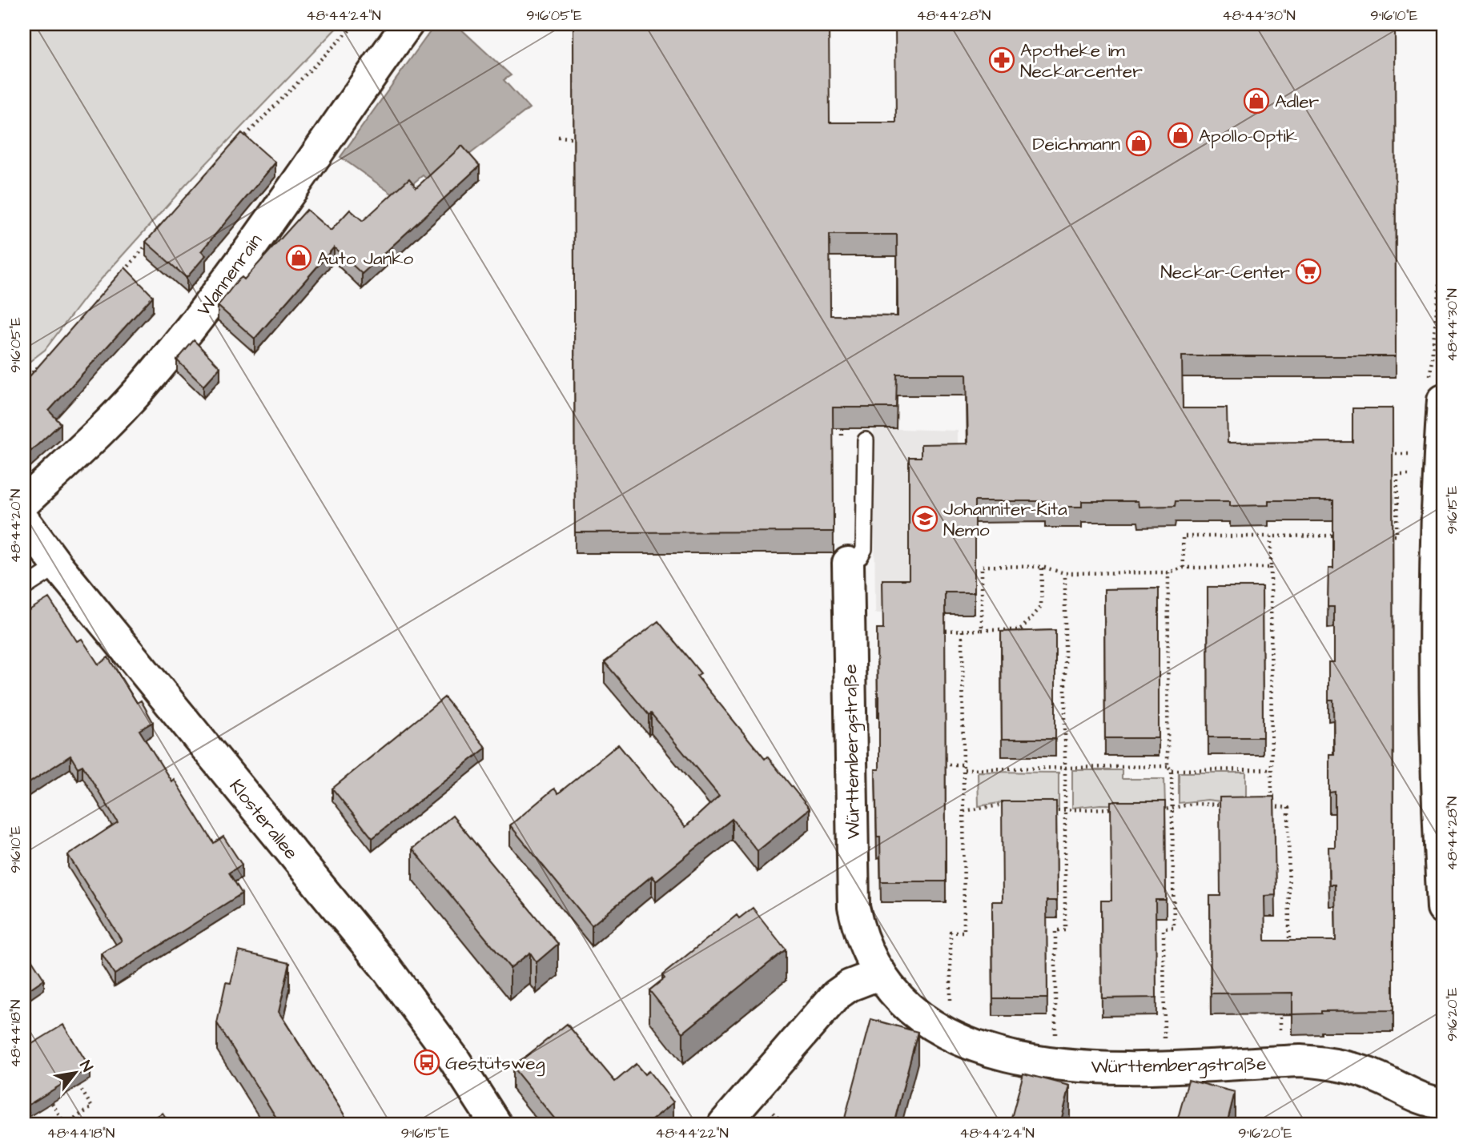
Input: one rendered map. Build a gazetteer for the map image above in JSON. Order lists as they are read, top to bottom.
{
  "streets": {
    "street": ["Wannenrain", "Württembergstraße", "Klosterallee"]
  },
  "places": {
    "pharmacy": ["Apotheke im Neckarcenter"],
    "shop": [
      "Adler",
      "Apollo-Optik",
      "Deichmann",
      "Auto Janko"
    ],
    "supermarket": ["Neckar-Center"],
    "school or university": ["Johanniter-Kita Nemo"],
    "bus stop": ["Gestütsweg"]
  },
  "north": "top right",
  "coordinates": [
    "48°44'24\"N",
    "9°16'05\"E",
    "48°44'28\"N",
    "48°44'30\"N",
    "9°16'10\"E",
    "9°16'15\"E",
    "48°44'20\"N",
    "9°16'20\"E",
    "48°44'18\"N",
    "48°44'22\"N"
  ]
}
